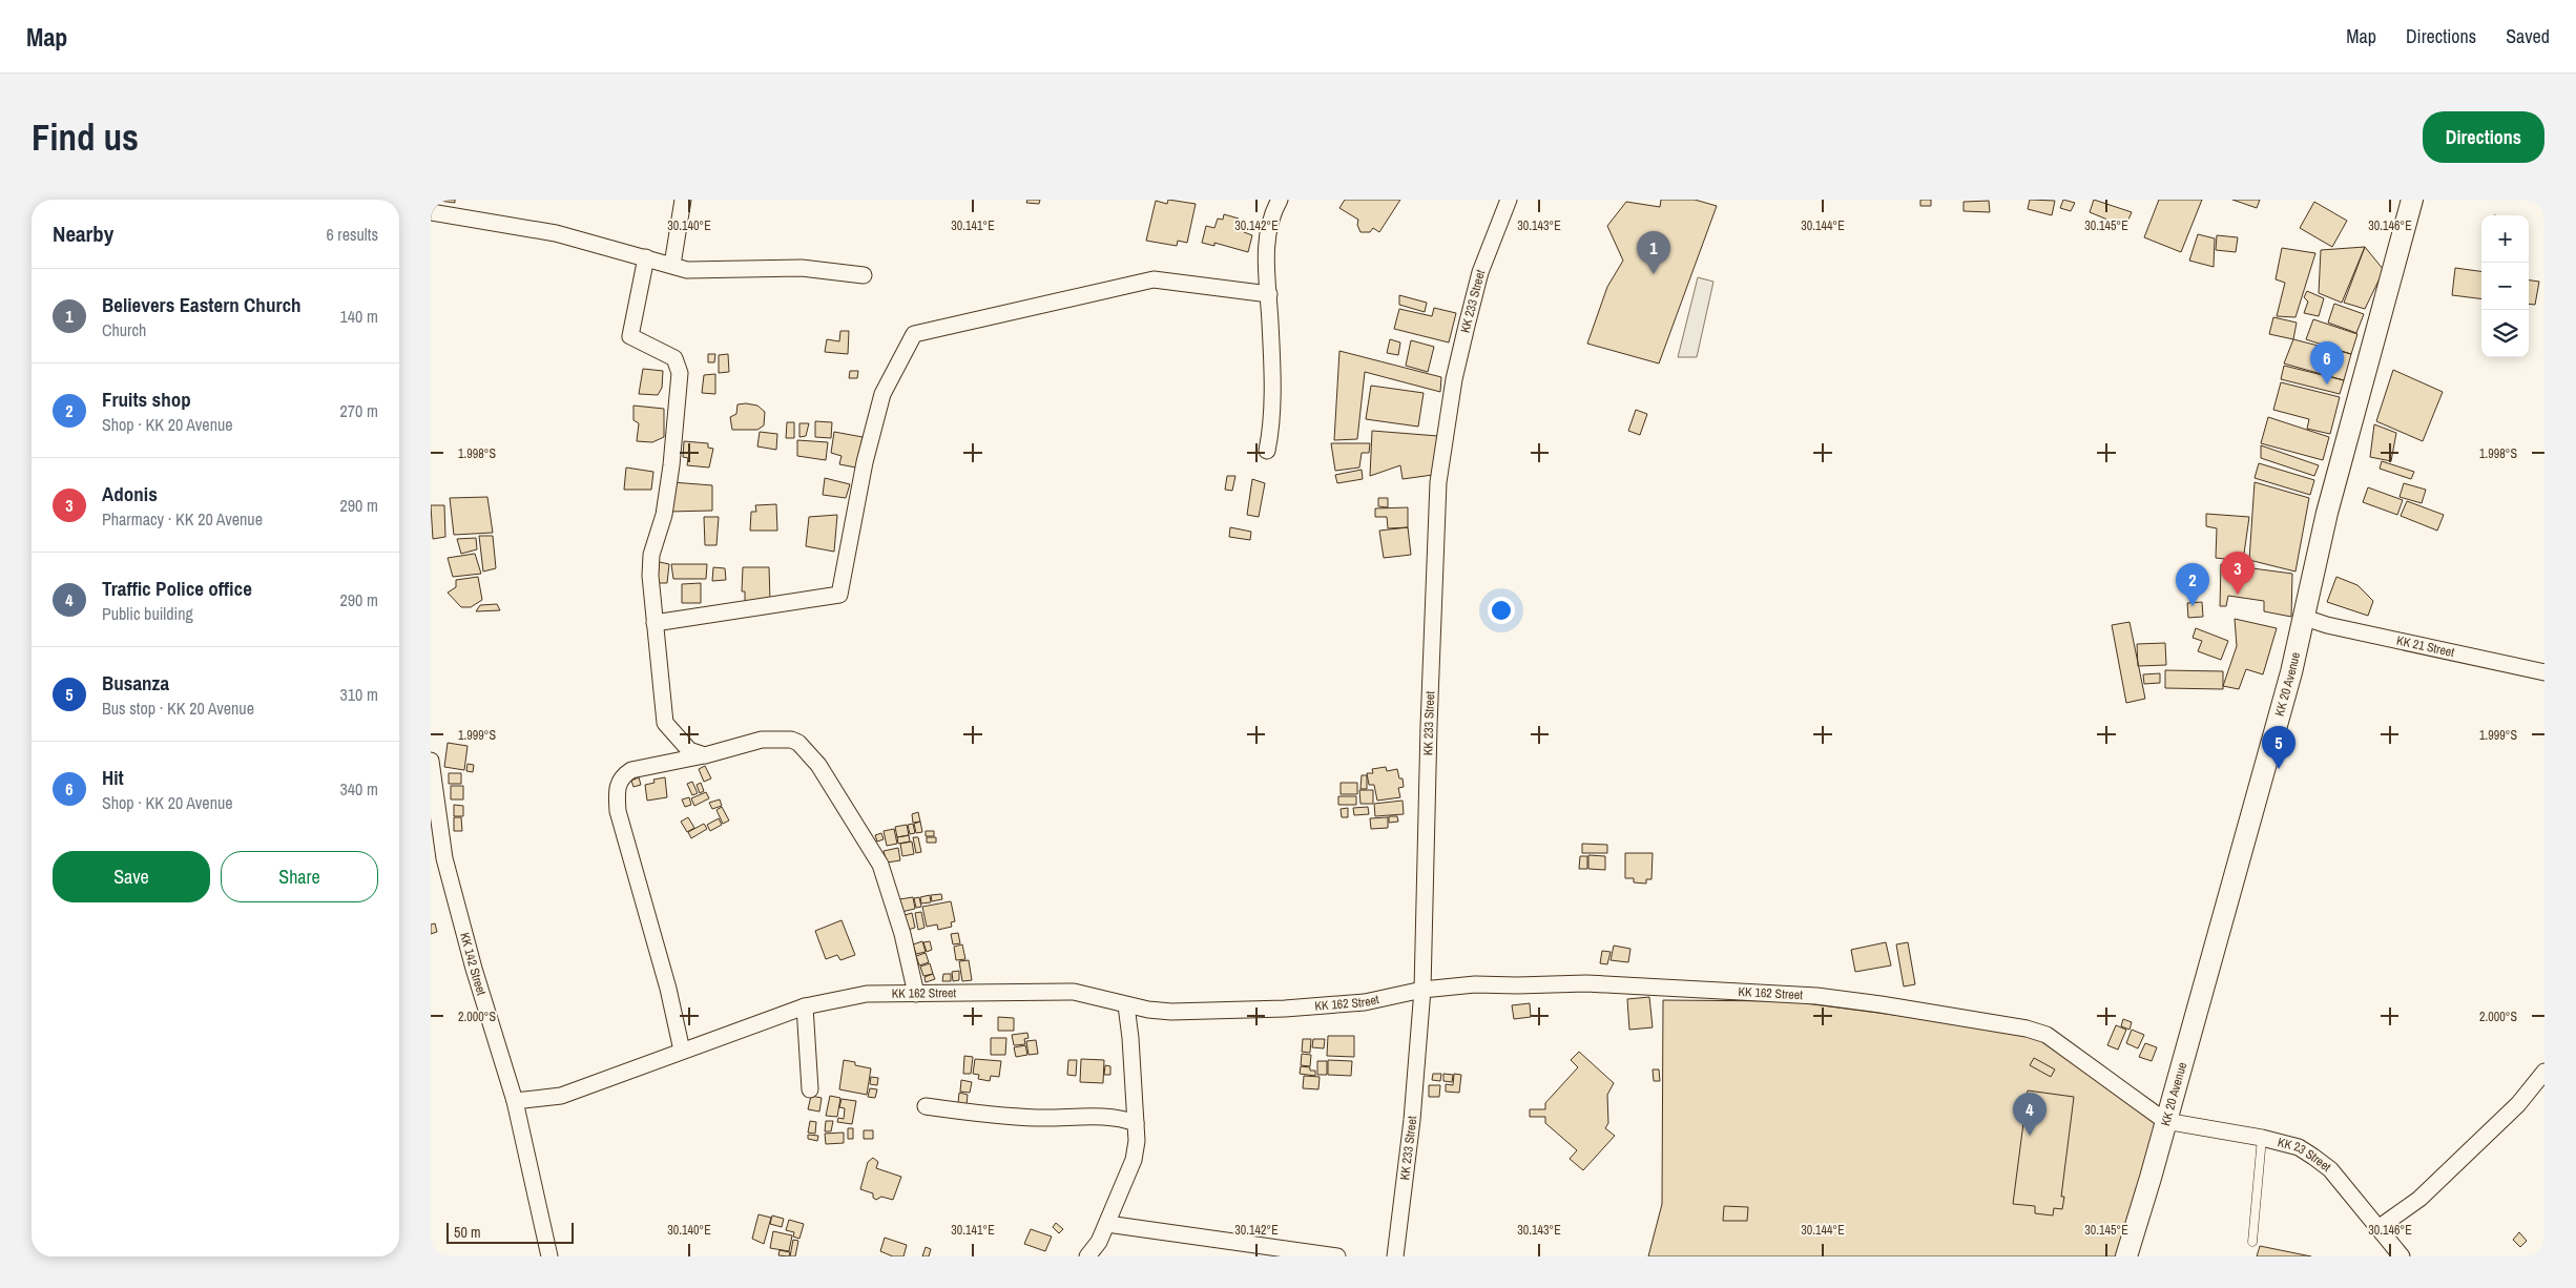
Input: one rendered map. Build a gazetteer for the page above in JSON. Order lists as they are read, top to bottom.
{
  "streets": {
    "main road": ["KK 20 Avenue"],
    "street": [
      "KK 233 Street",
      "KK 21 Street",
      "KK 142 Street",
      "KK 162 Street",
      "KK 23 Street"
    ]
  },
  "crossings": [
    ["KK 233 Street", "KK 162 Street"],
    ["KK 21 Street", "KK 20 Avenue"],
    ["KK 20 Avenue", "KK 162 Street"],
    ["KK 20 Avenue", "KK 23 Street"],
    ["KK 142 Street", "KK 162 Street"],
    ["KK 162 Street", "KK 23 Street"]
  ],
  "scale_bar": "50 m",
  "page": {
    "header": "Map",
    "nav": ["Map", "Directions", "Saved"],
    "buttons": [
      "Directions",
      ["Save", "Share"]
    ],
    "title": "Find us",
    "heading": ["Nearby", "6 results"],
    "map_buttons": ["+", "−"],
    "pins": [
      "1",
      "6",
      "3",
      "2",
      "5",
      "4"
    ],
    "list": [
      {
        "mark": "1",
        "name": "Believers Eastern Church",
        "note": "Church",
        "value": "140 m"
      },
      {
        "mark": "2",
        "name": "Fruits shop",
        "note": "Shop · KK 20 Avenue",
        "value": "270 m"
      },
      {
        "mark": "3",
        "name": "Adonis",
        "note": "Pharmacy · KK 20 Avenue",
        "value": "290 m"
      },
      {
        "mark": "4",
        "name": "Traffic Police office",
        "note": "Public building",
        "value": "290 m"
      },
      {
        "mark": "5",
        "name": "Busanza",
        "note": "Bus stop · KK 20 Avenue",
        "value": "310 m"
      },
      {
        "mark": "6",
        "name": "Hit",
        "note": "Shop · KK 20 Avenue",
        "value": "340 m"
      }
    ],
    "scale": "50 m"
  },
  "coordinates": [
    "30.140°E",
    "30.141°E",
    "30.142°E",
    "30.143°E",
    "30.144°E",
    "30.145°E",
    "30.146°E",
    "1.998°S",
    "1.999°S",
    "2.000°S"
  ]
}
